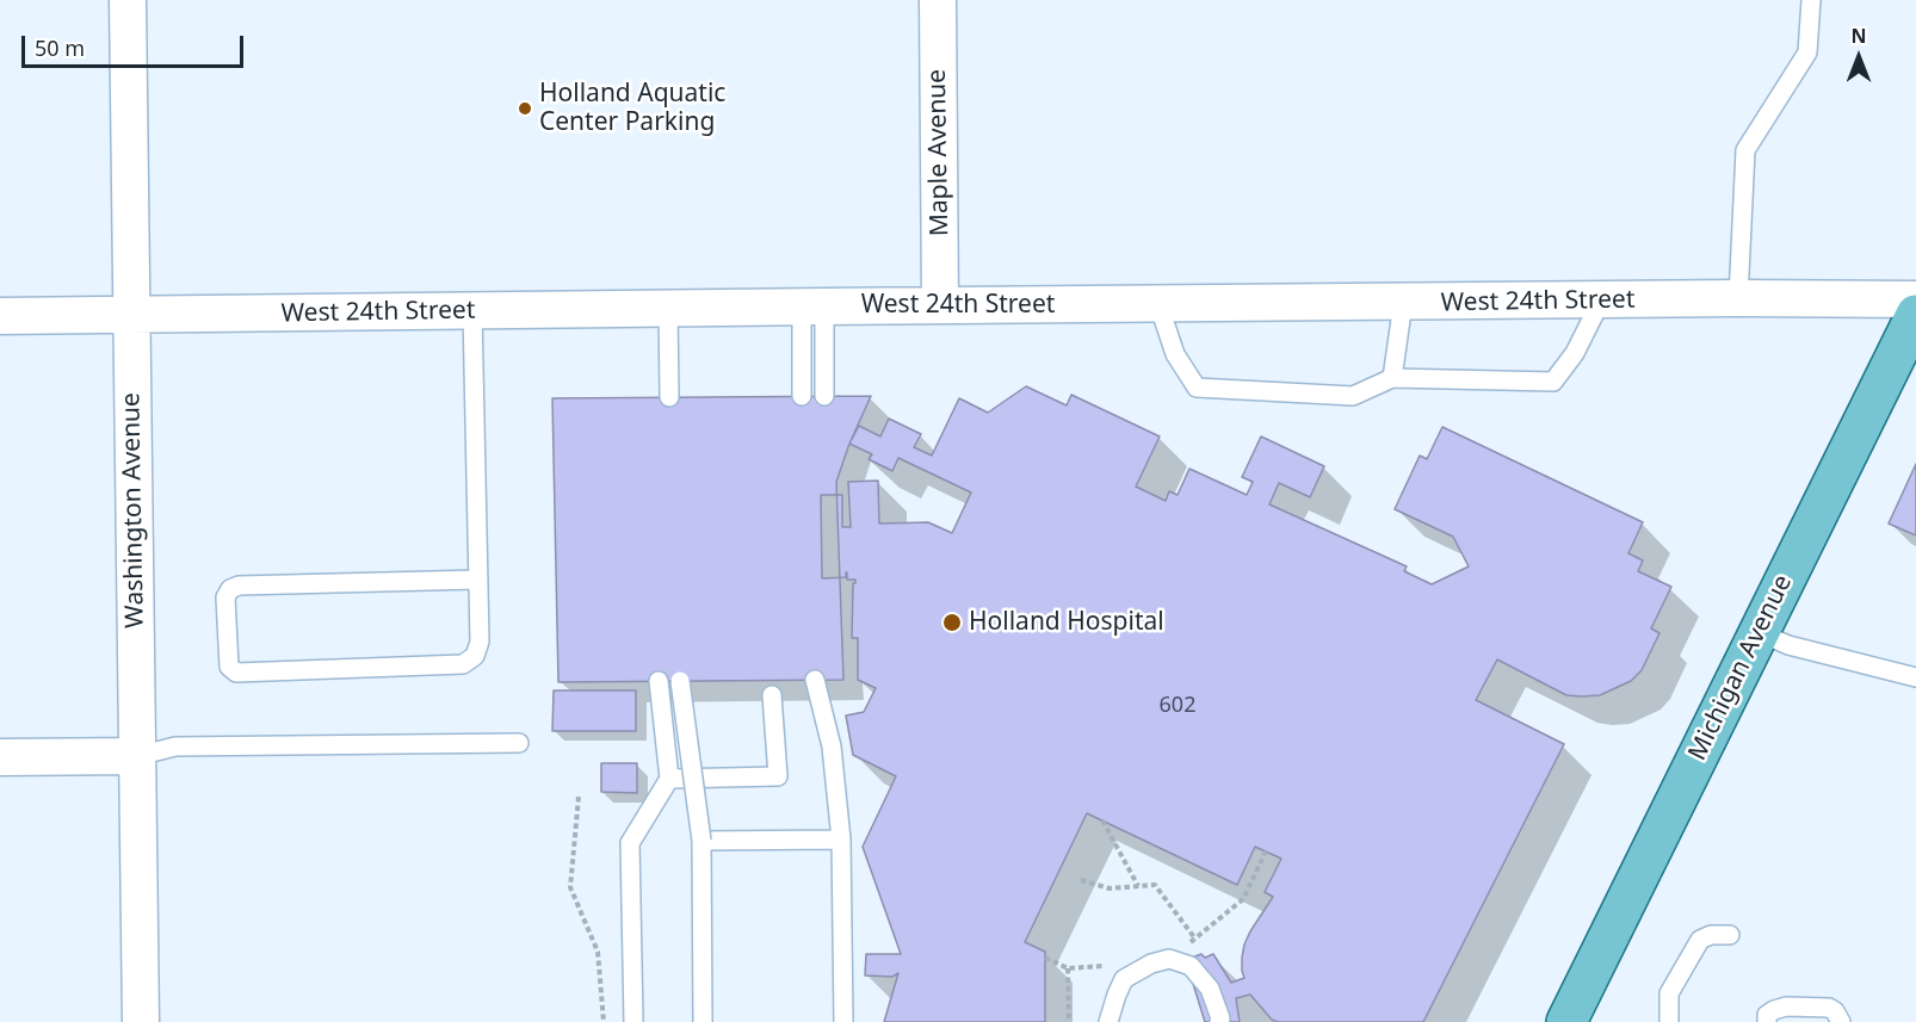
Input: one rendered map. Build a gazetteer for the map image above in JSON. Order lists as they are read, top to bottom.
{
  "streets": {
    "main road": ["Michigan Avenue"],
    "street": ["Maple Avenue", "West 24th Street", "Washington Avenue"]
  },
  "crossings": [
    ["Maple Avenue", "West 24th Street"],
    ["West 24th Street", "Washington Avenue"]
  ],
  "places": ["Holland Aquatic Center Parking", "Holland Hospital"],
  "house_numbers": ["602"],
  "scale_bar": "50 m",
  "north": "top"
}
